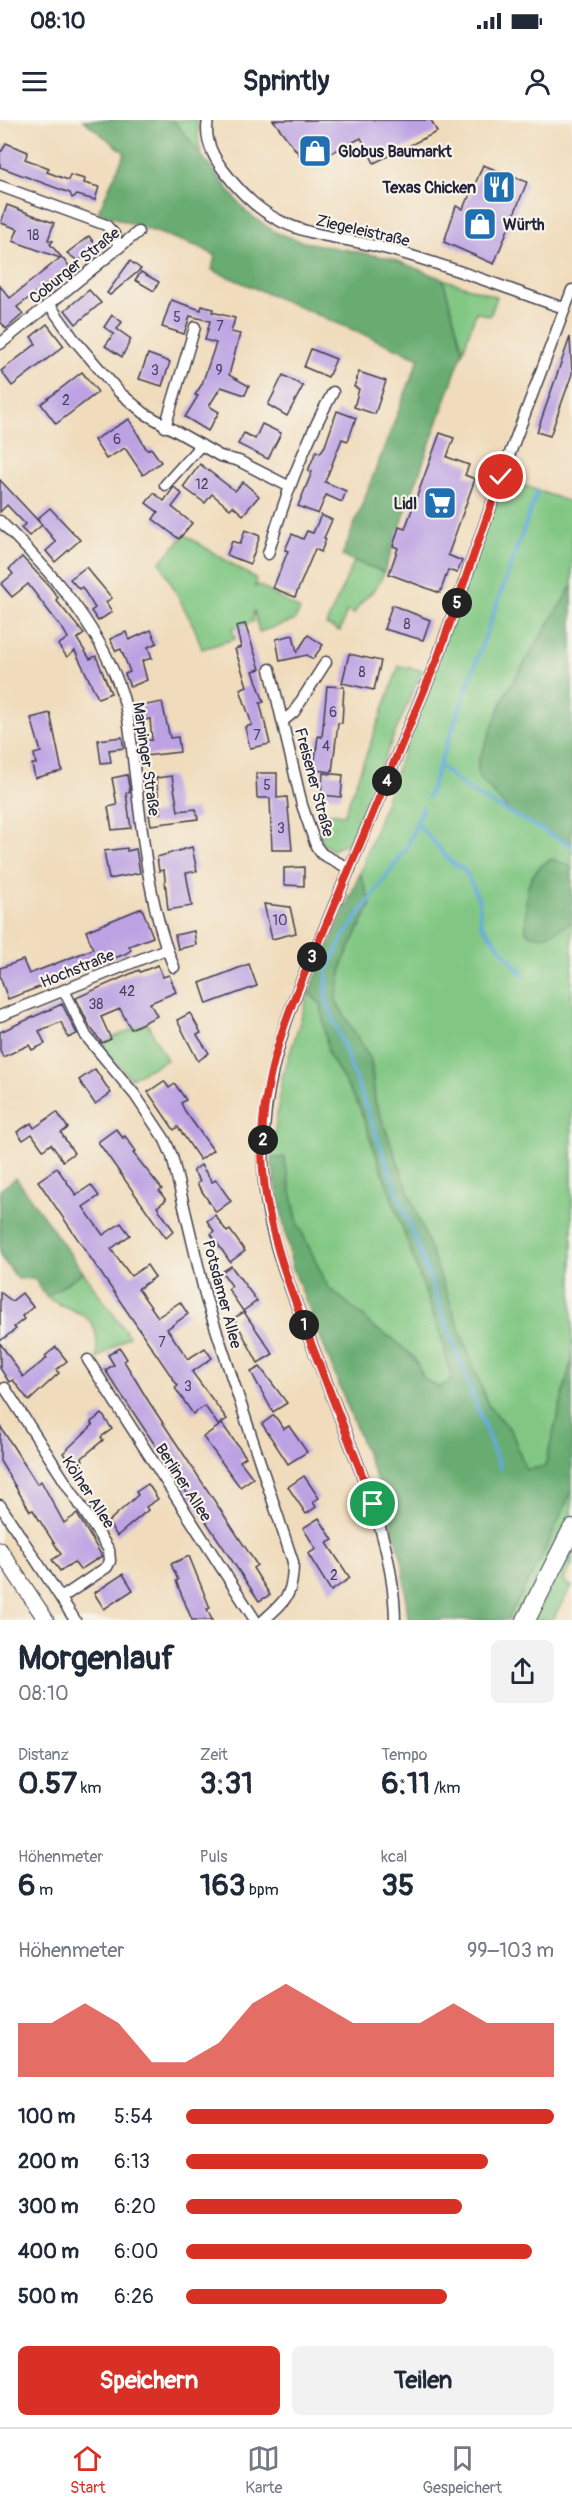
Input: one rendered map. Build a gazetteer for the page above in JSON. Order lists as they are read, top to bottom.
{
  "streets": {
    "street": [
      "Ziegeleistraße",
      "Coburger Straße",
      "Marpinger Straße",
      "Freisener Straße",
      "Hochstraße",
      "Potsdamer Allee",
      "Berliner Allee",
      "Kölner Allee"
    ]
  },
  "crossings": [
    ["Marpinger Straße", "Hochstraße"],
    ["Hochstraße", "Potsdamer Allee"]
  ],
  "places": {
    "shop": ["Globus Baumarkt", "Würth"],
    "restaurant": ["Texas Chicken"],
    "supermarket": ["Lidl"]
  },
  "house_numbers": [
    "18",
    "5",
    "7",
    "3",
    "9",
    "2",
    "6",
    "12",
    "8",
    "8",
    "6",
    "7",
    "4",
    "5",
    "3",
    "10",
    "42",
    "38",
    "7",
    "3",
    "2"
  ],
  "page": {
    "status": "08:10",
    "header": "Sprintly",
    "pins": [
      "5",
      "4",
      "3",
      "2",
      "1"
    ],
    "heading": ["Morgenlauf", "08:10"],
    "stats": [
      ["Distanz", "0.57 km"],
      ["Zeit", "3:31"],
      ["Tempo", "6:11 /km"],
      ["Höhenmeter", "6 m"],
      ["Puls", "163 bpm"],
      ["kcal", "35"]
    ],
    "chart": ["Höhenmeter", "99–103 m"],
    "list": [
      {
        "name": "100 m",
        "note": "5:54"
      },
      {
        "name": "200 m",
        "note": "6:13"
      },
      {
        "name": "300 m",
        "note": "6:20"
      },
      {
        "name": "400 m",
        "note": "6:00"
      },
      {
        "name": "500 m",
        "note": "6:26"
      }
    ],
    "buttons": ["Speichern", "Teilen"],
    "tabs": ["Start", "Karte", "Gespeichert"]
  }
}
